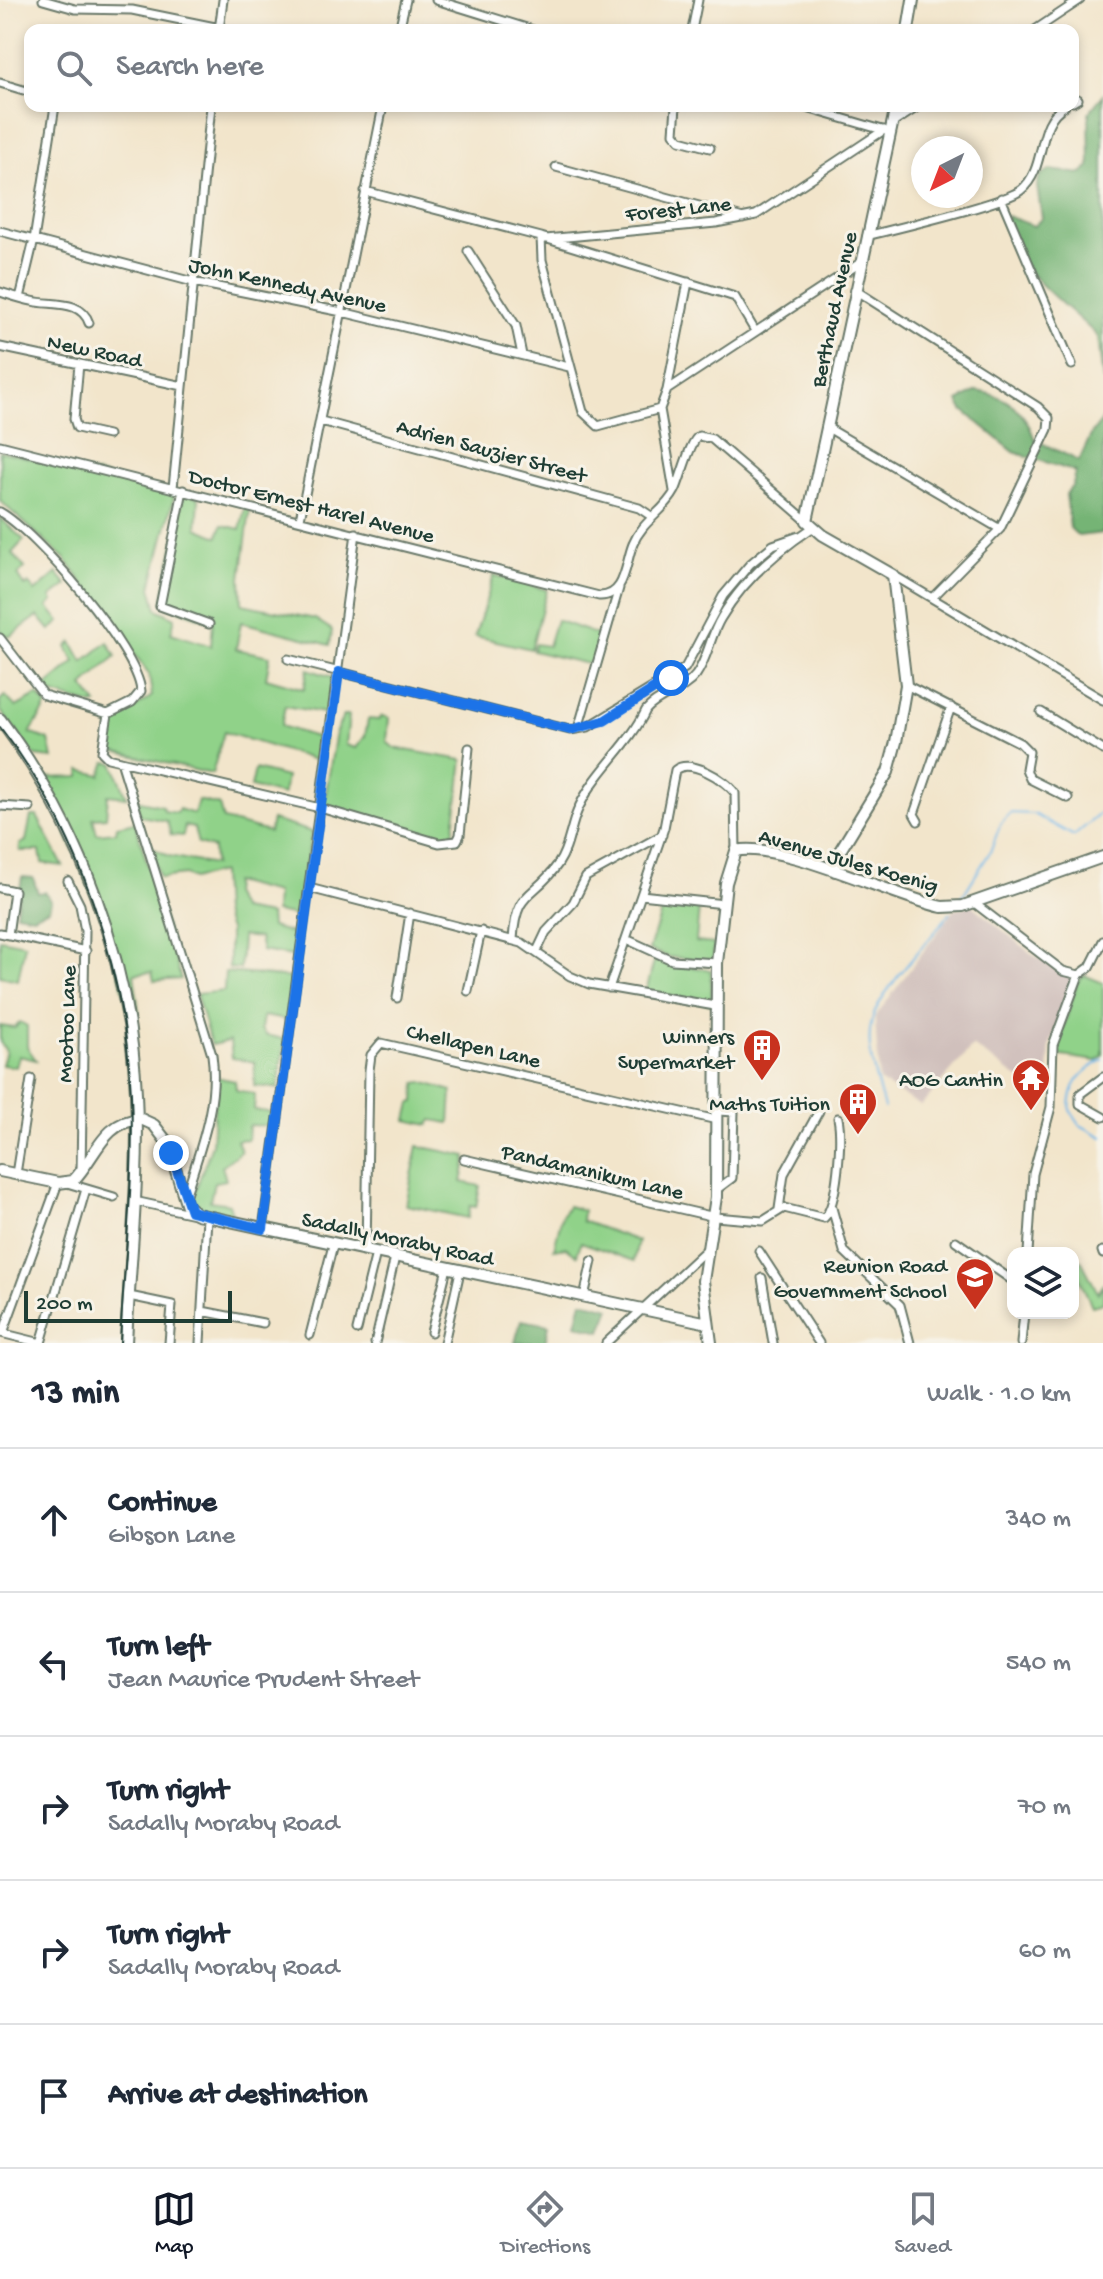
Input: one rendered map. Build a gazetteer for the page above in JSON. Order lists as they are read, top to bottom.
{
  "streets": {
    "street": [
      "Forest Lane",
      "John Kennedy Avenue",
      "Berthaud Avenue",
      "New Road",
      "Adrien Sauzier Street",
      "Doctor Ernest Harel Avenue",
      "Avenue Jules Koenig",
      "Mootoo Lane",
      "Chellapen Lane",
      "Pandamanikum Lane",
      "Sadally Moraby Road"
    ]
  },
  "crossings": [
    ["Forest Lane", "Berthaud Avenue"],
    ["Avenue Jules Koenig", "Chellapen Lane"],
    ["Avenue Jules Koenig", "Pandamanikum Lane"],
    ["Avenue Jules Koenig", "Sadally Moraby Road"],
    ["Chellapen Lane", "Sadally Moraby Road"]
  ],
  "places": {
    "building": ["Winners Supermarket", "Maths Tuition"],
    "temple": ["AOG Cantin"],
    "school or university": ["Reunion Road Government School"]
  },
  "scale_bar": "200 m",
  "north": "bottom left",
  "page": {
    "search": "Search here",
    "scale": "200 m",
    "heading": ["13 min", "Walk · 1.0 km"],
    "list": [
      ["Continue", "Gibson Lane", "340 m"],
      ["Turn left", "Jean Maurice Prudent Street", "540 m"],
      ["Turn right", "Sadally Moraby Road", "70 m"],
      ["Turn right", "Sadally Moraby Road", "60 m"],
      "Arrive at destination"
    ],
    "nav": ["Map", "Directions", "Saved"]
  }
}
